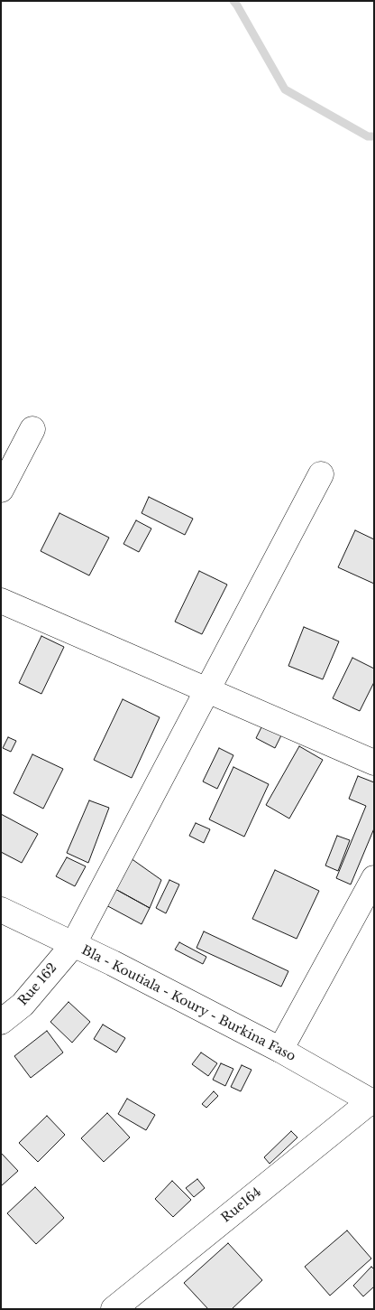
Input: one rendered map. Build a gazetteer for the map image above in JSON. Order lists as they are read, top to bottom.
{
  "streets": {
    "street": ["Rue 162", "Bla - Koutiala - Koury - Burkina Faso", "Rue164"]
  },
  "crossings": [
    ["Rue 162", "Bla - Koutiala - Koury - Burkina Faso"],
    ["Bla - Koutiala - Koury - Burkina Faso", "Rue164"]
  ]
}
